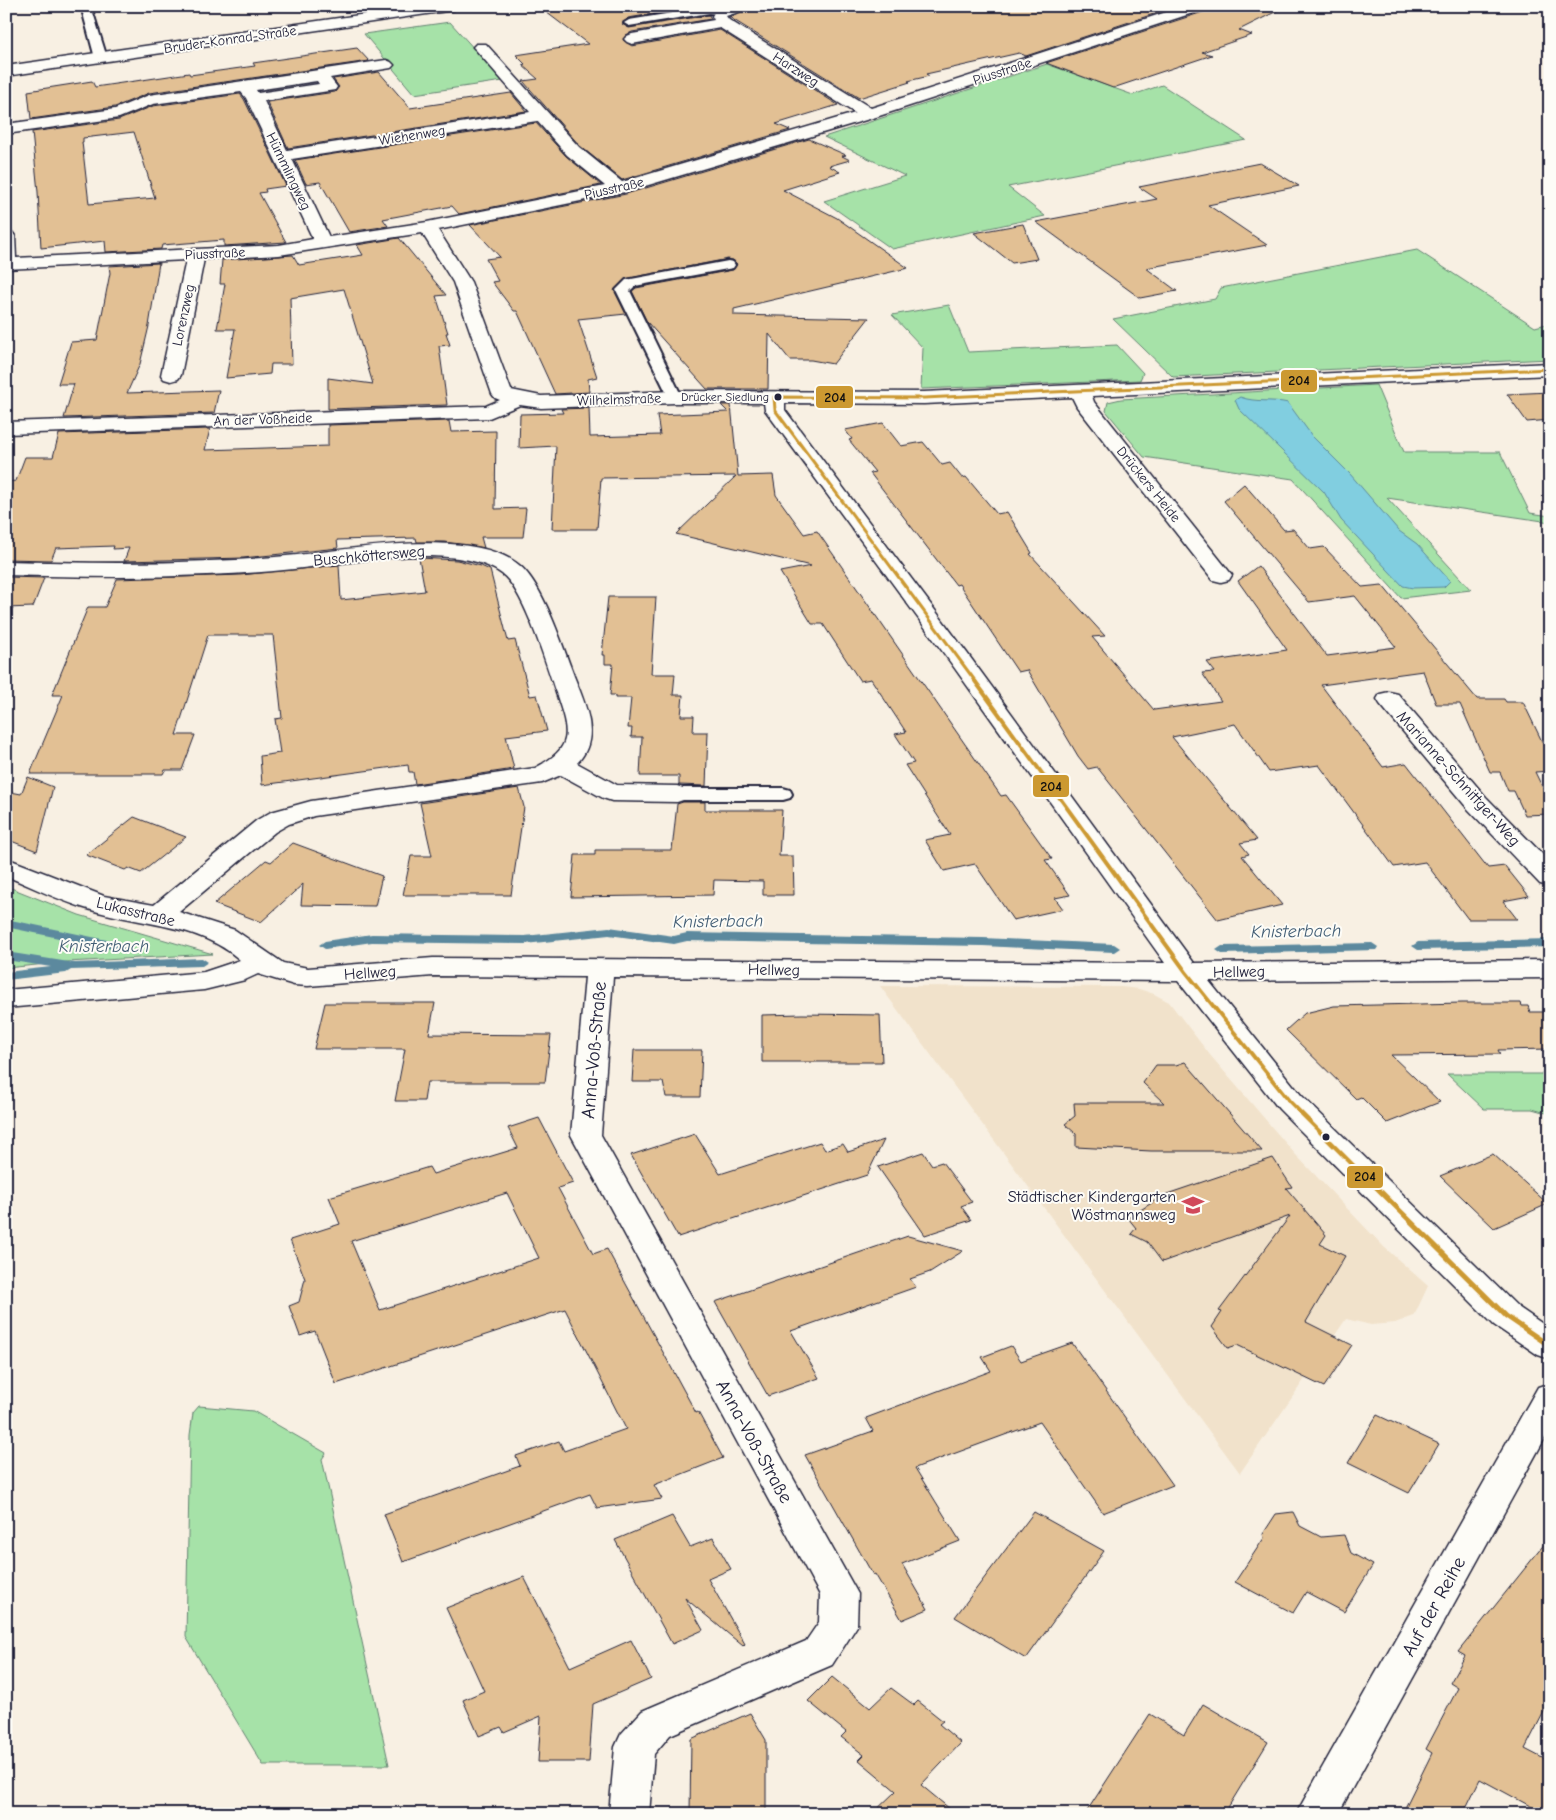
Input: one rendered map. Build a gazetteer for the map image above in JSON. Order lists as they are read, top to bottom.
{
  "streets": {
    "street": [
      "Bruder-Konrad-Straße",
      "Harzweg",
      "Piusstraße",
      "Wiehenweg",
      "Hümmlingweg",
      "Lorenzweg",
      "Wilhelmstraße",
      "An der Voßheide",
      "Drückers Heide",
      "Buschköttersweg",
      "Marianne-Schnittger-Weg",
      "Lukasstraße",
      "Hellweg",
      "Anna-Voß-Straße",
      "Auf der Reihe"
    ]
  },
  "crossings": [
    ["Harzweg", "Piusstraße"],
    ["Piusstraße", "Hümmlingweg"],
    ["Piusstraße", "Lorenzweg"],
    ["Piusstraße", "Wilhelmstraße"],
    ["Wiehenweg", "Hümmlingweg"],
    ["Wilhelmstraße", "An der Voßheide"],
    ["Wilhelmstraße", "Drückers Heide"],
    ["Buschköttersweg", "Lukasstraße"],
    ["Lukasstraße", "Hellweg"],
    ["Hellweg", "Anna-Voß-Straße"]
  ],
  "water": ["Knisterbach"],
  "places": {
    "other": ["Drücker Siedlung"],
    "school or university": ["Städtischer Kindergarten Wöstmannsweg"]
  },
  "lines": ["transit line 204"]
}
